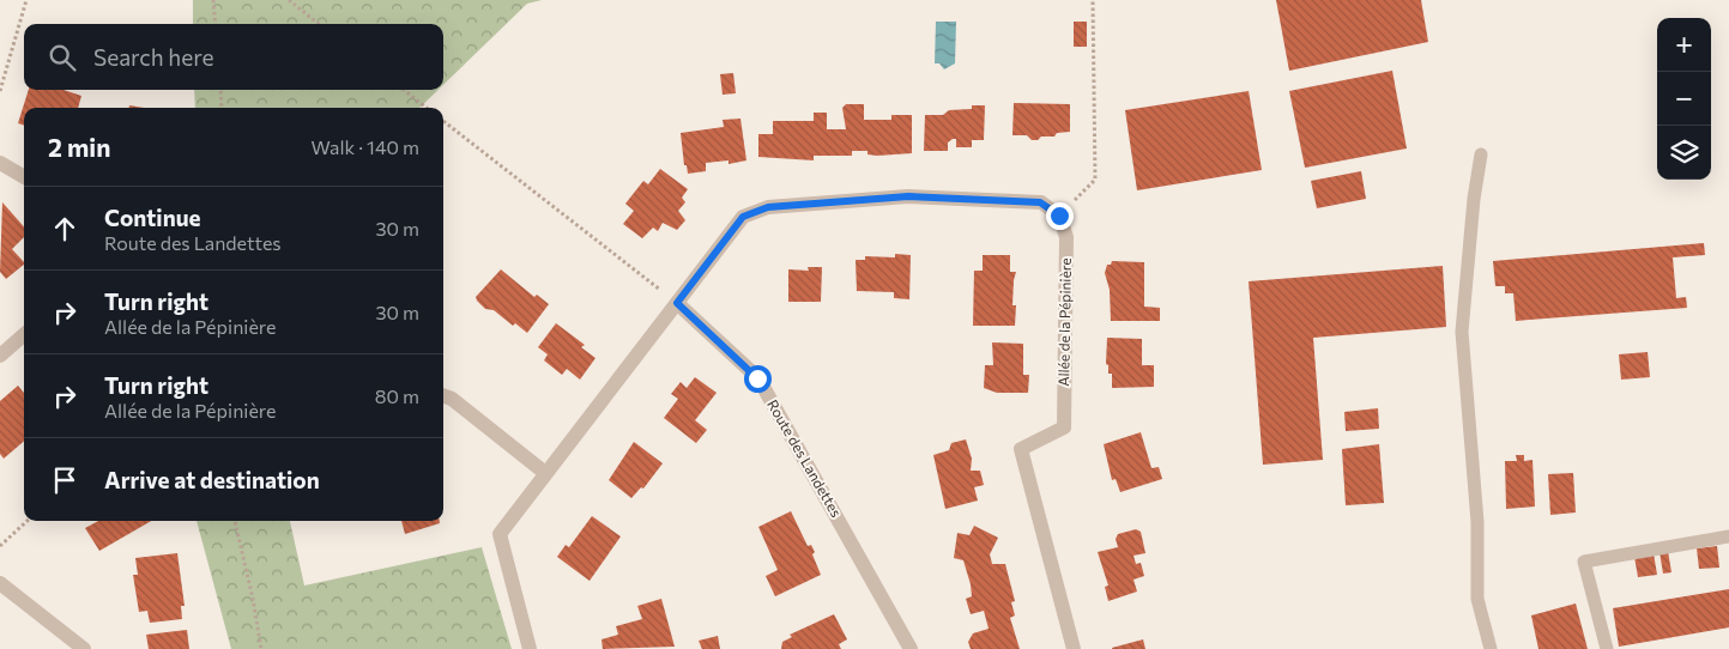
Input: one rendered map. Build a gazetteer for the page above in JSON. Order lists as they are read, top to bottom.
{
  "streets": {
    "street": ["Allée de la Pépinière", "Route des Landettes"]
  },
  "page": {
    "map_buttons": ["+", "−"],
    "search": "Search here",
    "heading": ["2 min", "Walk · 140 m"],
    "list": [
      ["Continue", "Route des Landettes", "30 m"],
      ["Turn right", "Allée de la Pépinière", "30 m"],
      ["Turn right", "Allée de la Pépinière", "80 m"],
      "Arrive at destination"
    ]
  }
}
